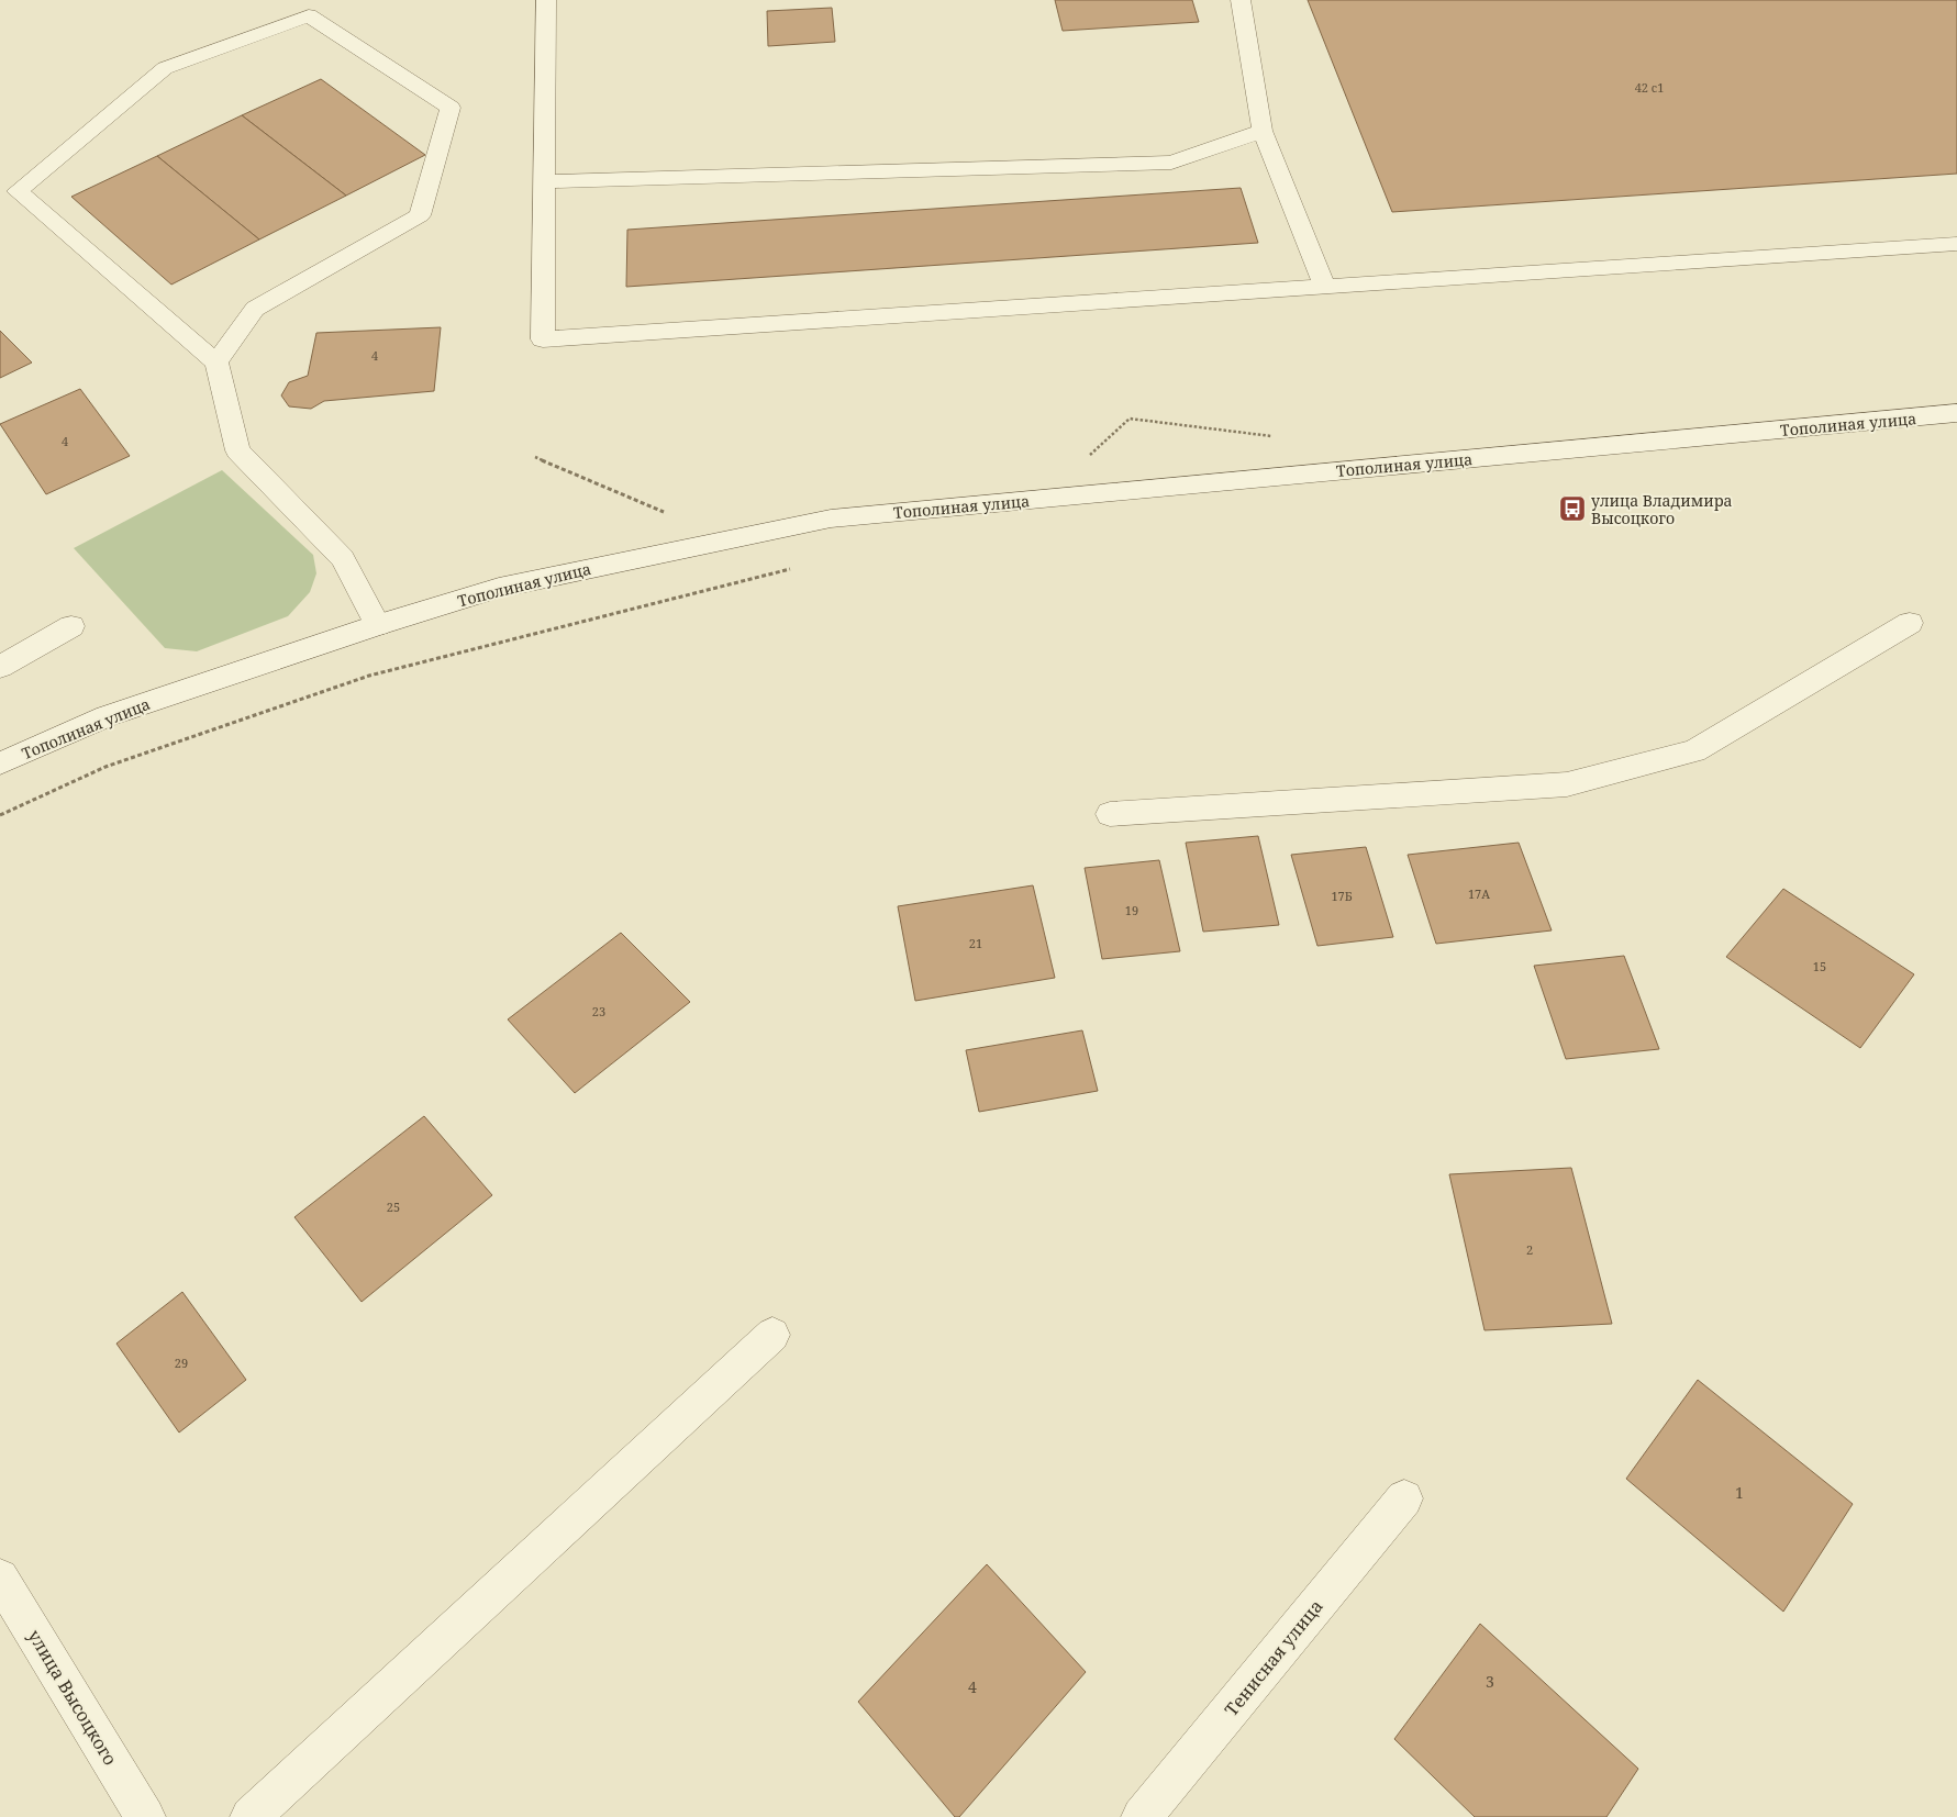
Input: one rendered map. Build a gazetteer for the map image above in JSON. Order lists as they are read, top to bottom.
{
  "streets": {
    "main road": ["Тополиная улица", "Тенисная улица", "улица Высоцкого"]
  },
  "places": {
    "bus stop": ["улица Владимира Высоцкого"]
  },
  "house_numbers": [
    "42 c1",
    "4",
    "4",
    "17А",
    "17Б",
    "19",
    "21",
    "15",
    "23",
    "25",
    "2",
    "29",
    "1",
    "3",
    "4"
  ]
}
